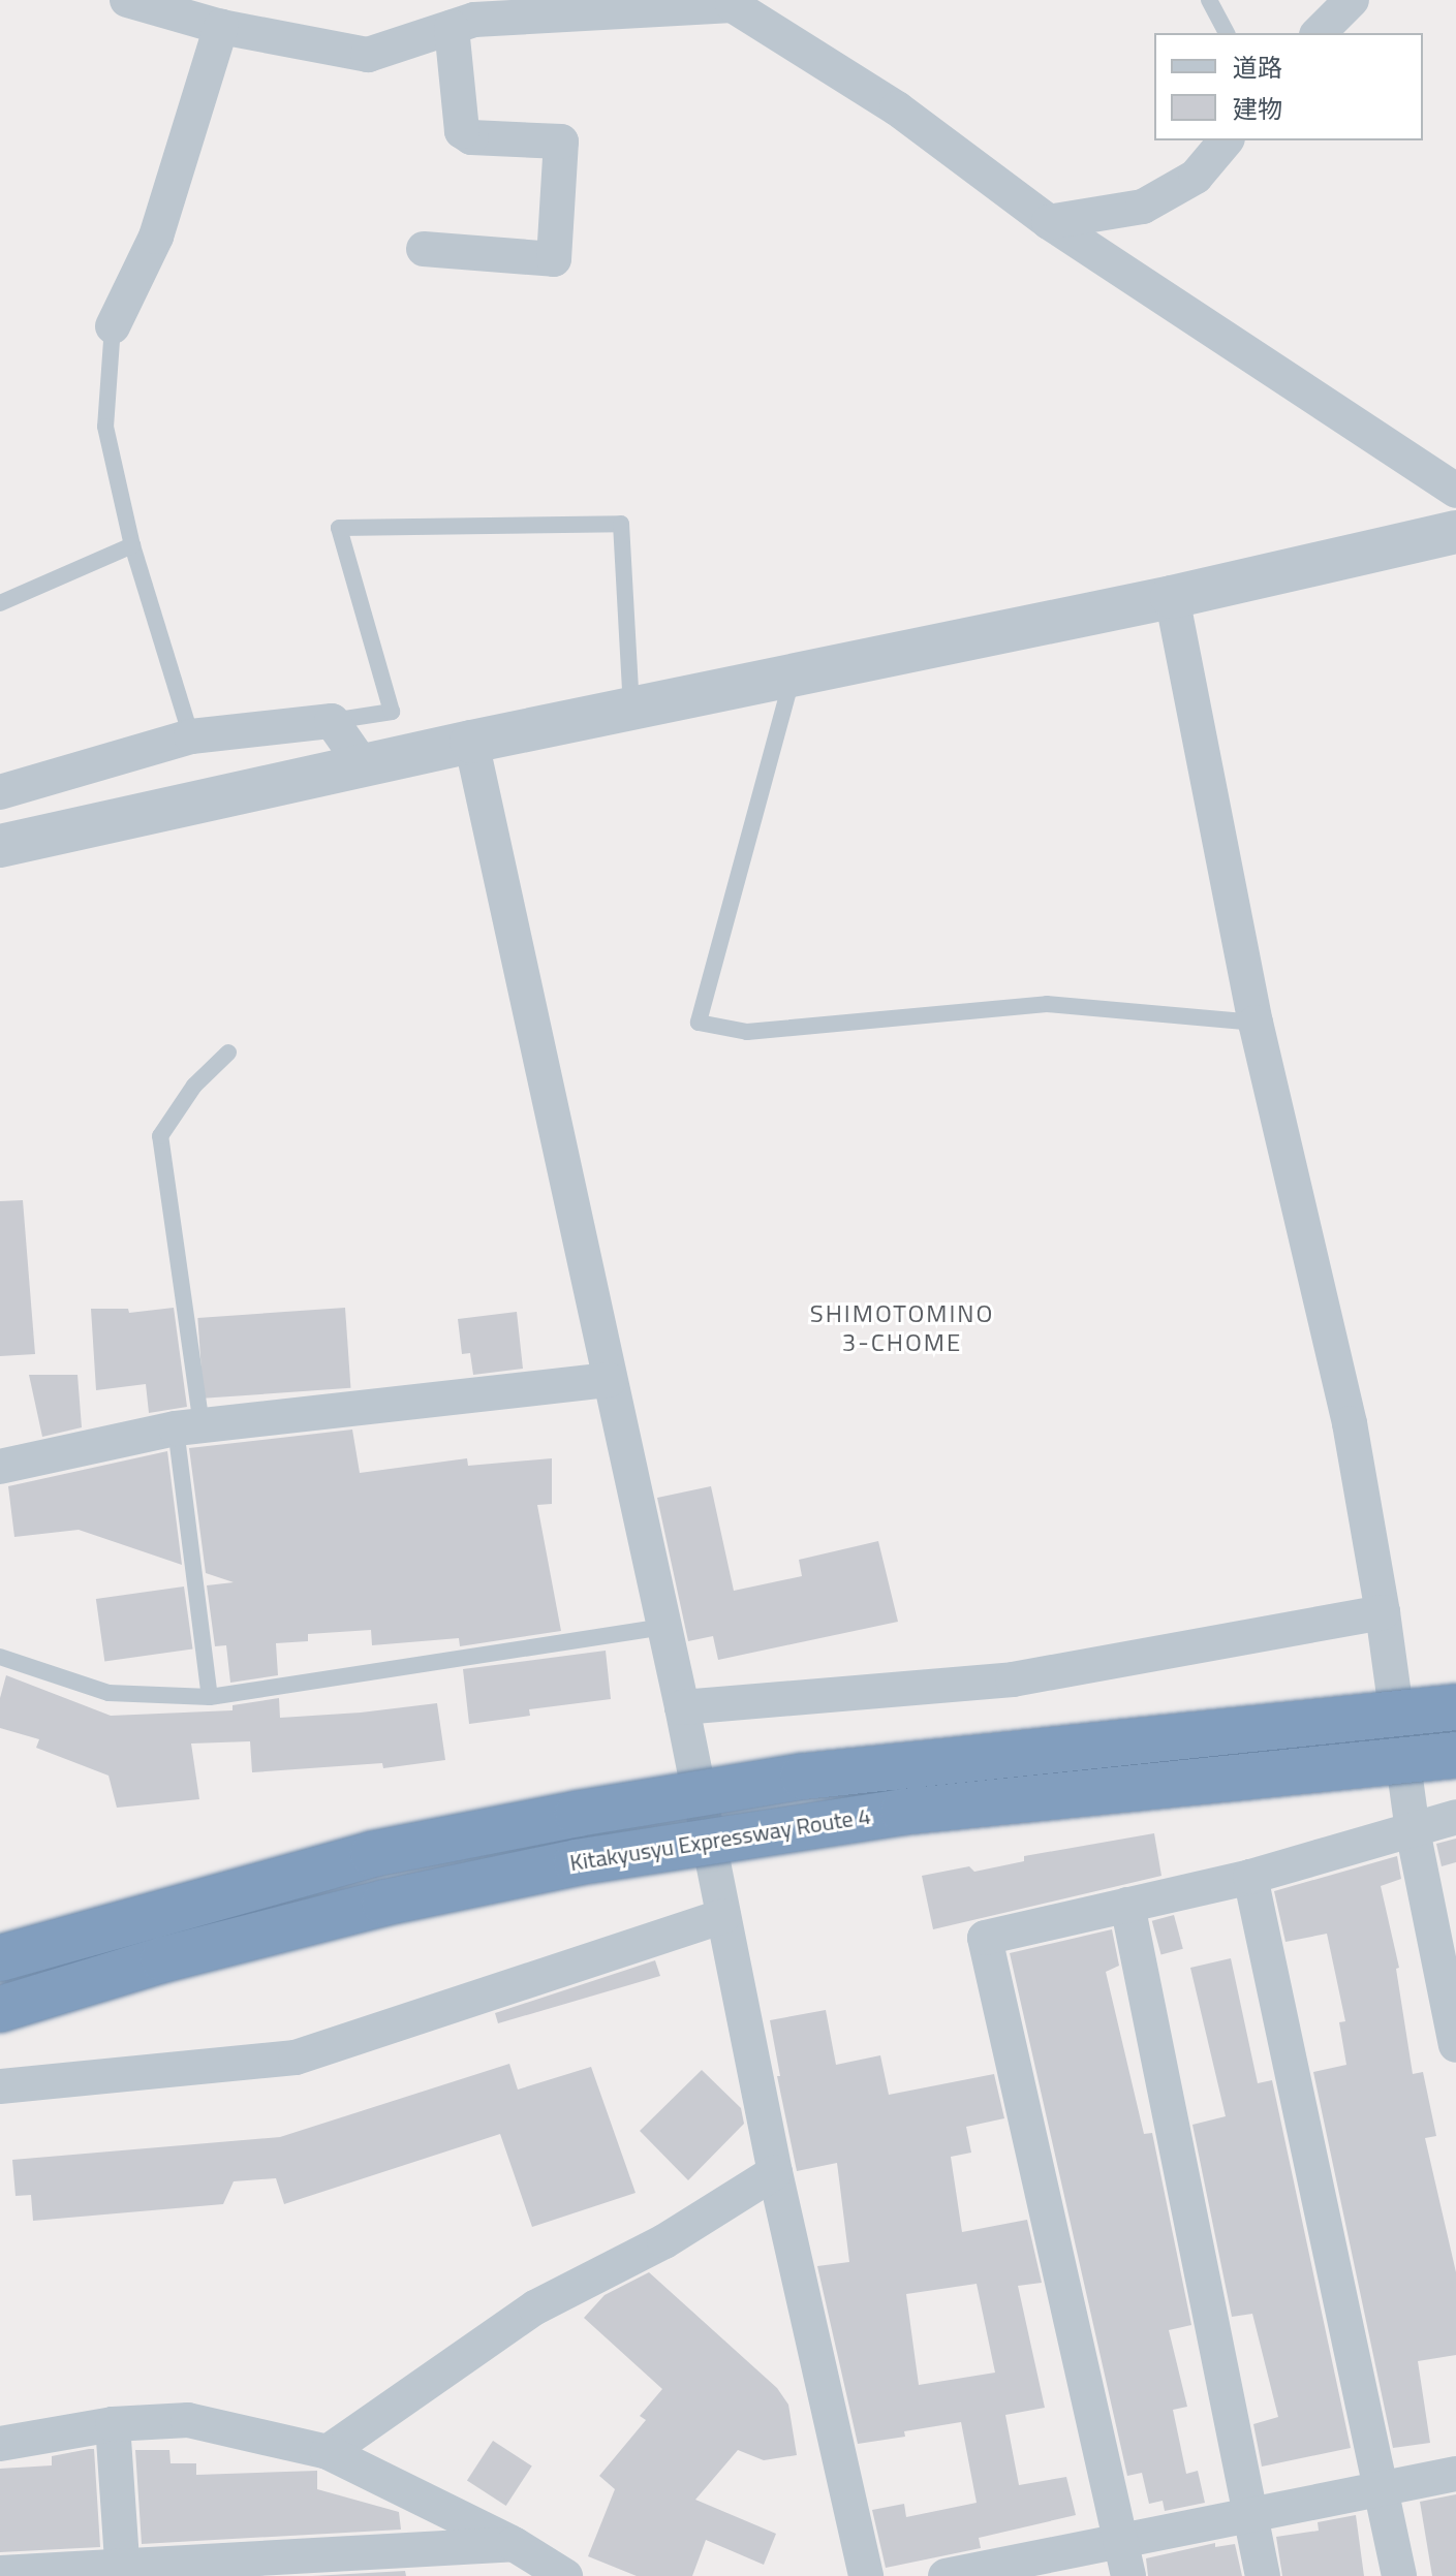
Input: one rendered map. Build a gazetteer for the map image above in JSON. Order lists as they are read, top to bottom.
{
  "streets": {
    "highway": ["Kitakyusyu Expressway Route 4"]
  },
  "districts": ["SHIMOTOMINO 3-CHOME"],
  "legend": ["道路", "建物"]
}
